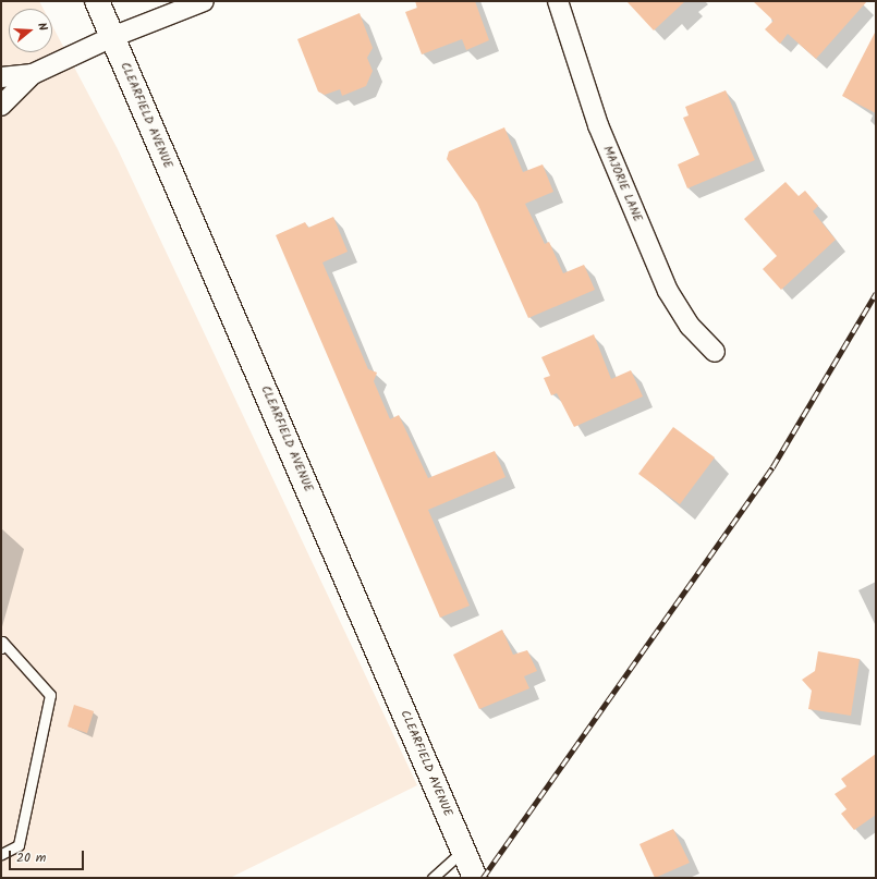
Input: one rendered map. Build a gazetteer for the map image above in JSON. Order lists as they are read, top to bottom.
{
  "streets": {
    "street": ["CLEARFIELD AVENUE", "MAJORIE LANE"]
  },
  "scale_bar": "20 m",
  "north": "right"
}
